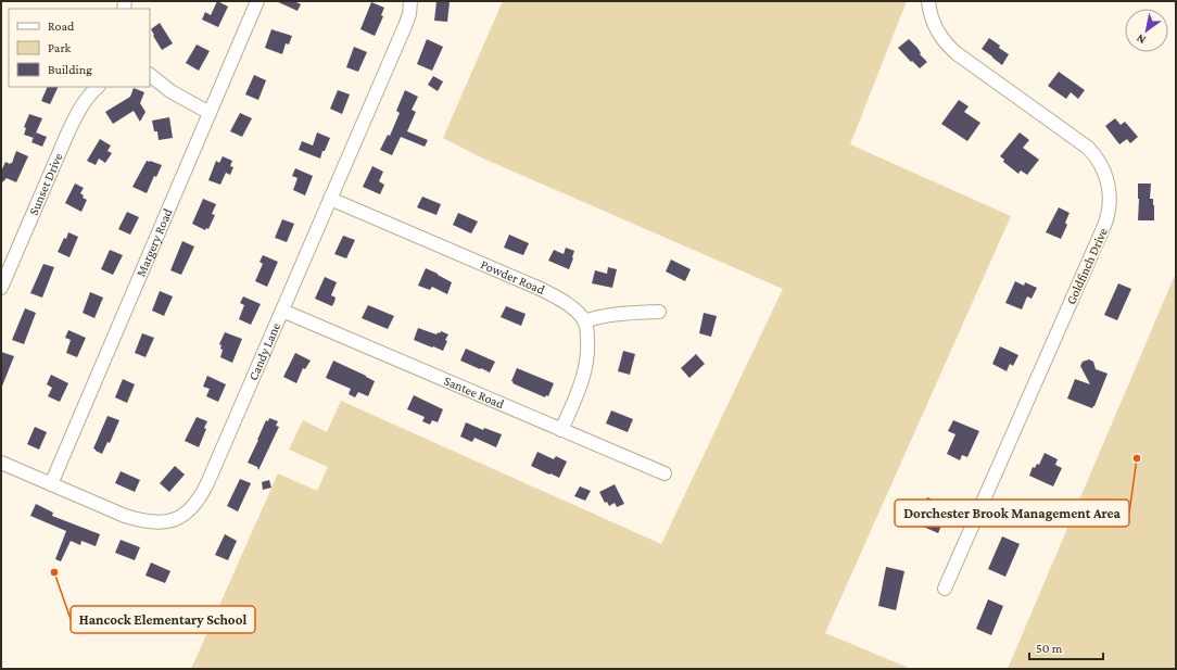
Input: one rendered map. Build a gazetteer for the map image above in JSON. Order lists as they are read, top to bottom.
{
  "streets": {
    "street": [
      "Sunset Drive",
      "Margery Road",
      "Goldfinch Drive",
      "Powder Road",
      "Candy Lane",
      "Santee Road"
    ]
  },
  "crossings": [
    ["Margery Road", "Candy Lane"],
    ["Powder Road", "Candy Lane"],
    ["Candy Lane", "Santee Road"]
  ],
  "places": ["Dorchester Brook Management Area", "Hancock Elementary School"],
  "legend": ["Road", "Park", "Building"],
  "scale_bar": "50 m",
  "north": "bottom left"
}
